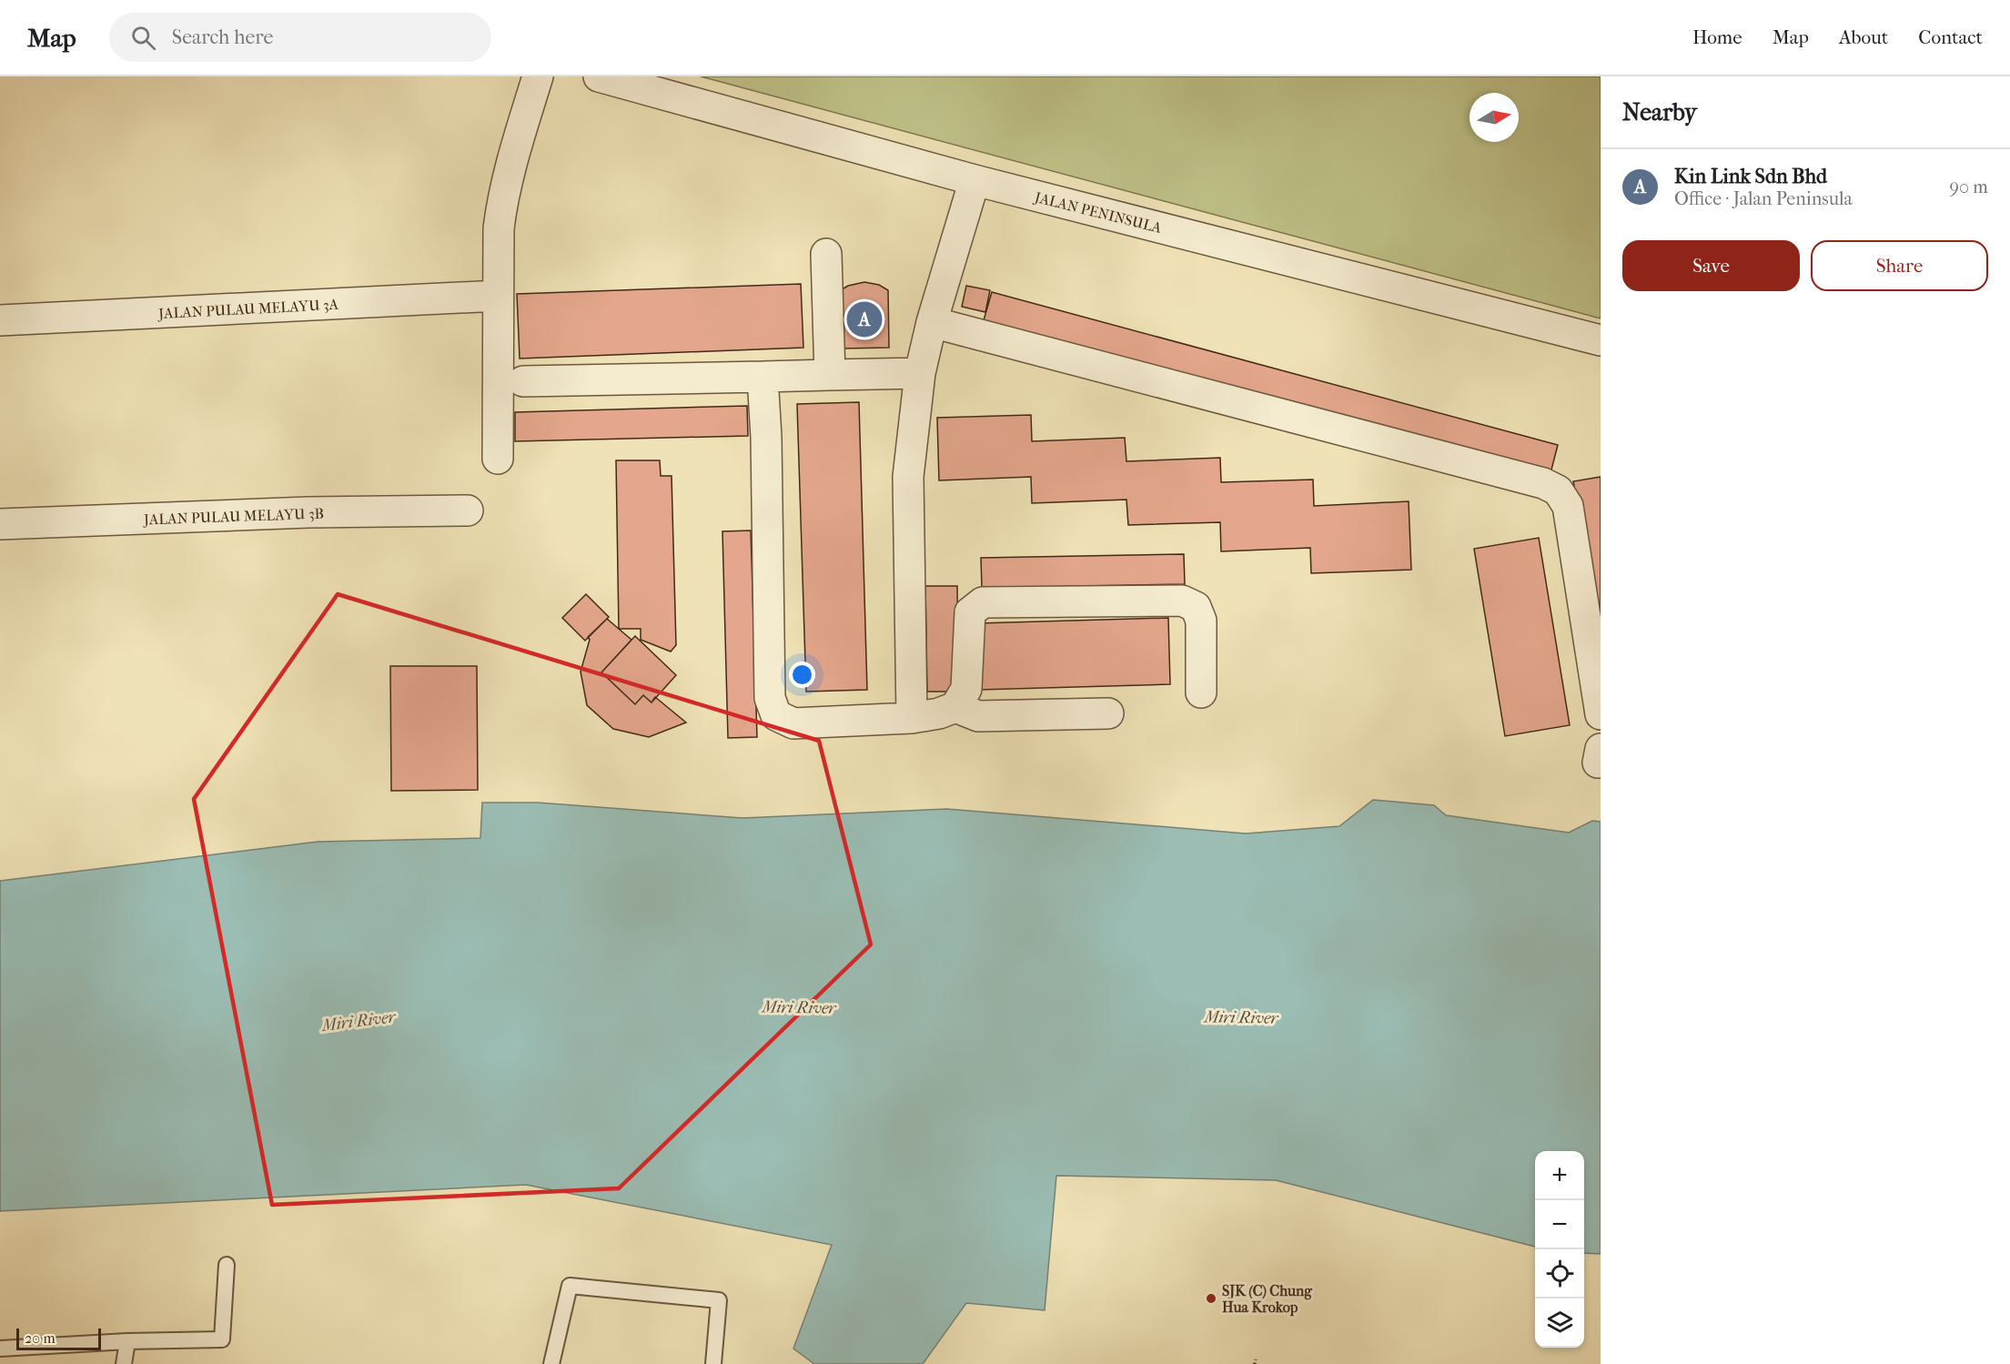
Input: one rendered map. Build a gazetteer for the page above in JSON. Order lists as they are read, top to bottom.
{
  "streets": {
    "street": ["JALAN PENINSULA", "JALAN PULAU MELAYU 3A", "JALAN PULAU MELAYU 3B"]
  },
  "water": ["Miri River"],
  "places": ["SJK (C) Chung Hua Krokop"],
  "scale_bar": "20 m",
  "north": "right",
  "page": {
    "header": "Map",
    "search": "Search here",
    "nav": [
      "Home",
      "Map",
      "About",
      "Contact"
    ],
    "heading": "Nearby",
    "list": [
      {
        "mark": "A",
        "name": "Kin Link Sdn Bhd",
        "note": "Office · Jalan Peninsula",
        "value": "90 m"
      }
    ],
    "buttons": ["Save", "Share"],
    "pins": "A",
    "map_buttons": ["+", "−"],
    "scale": "20 m"
  }
}
